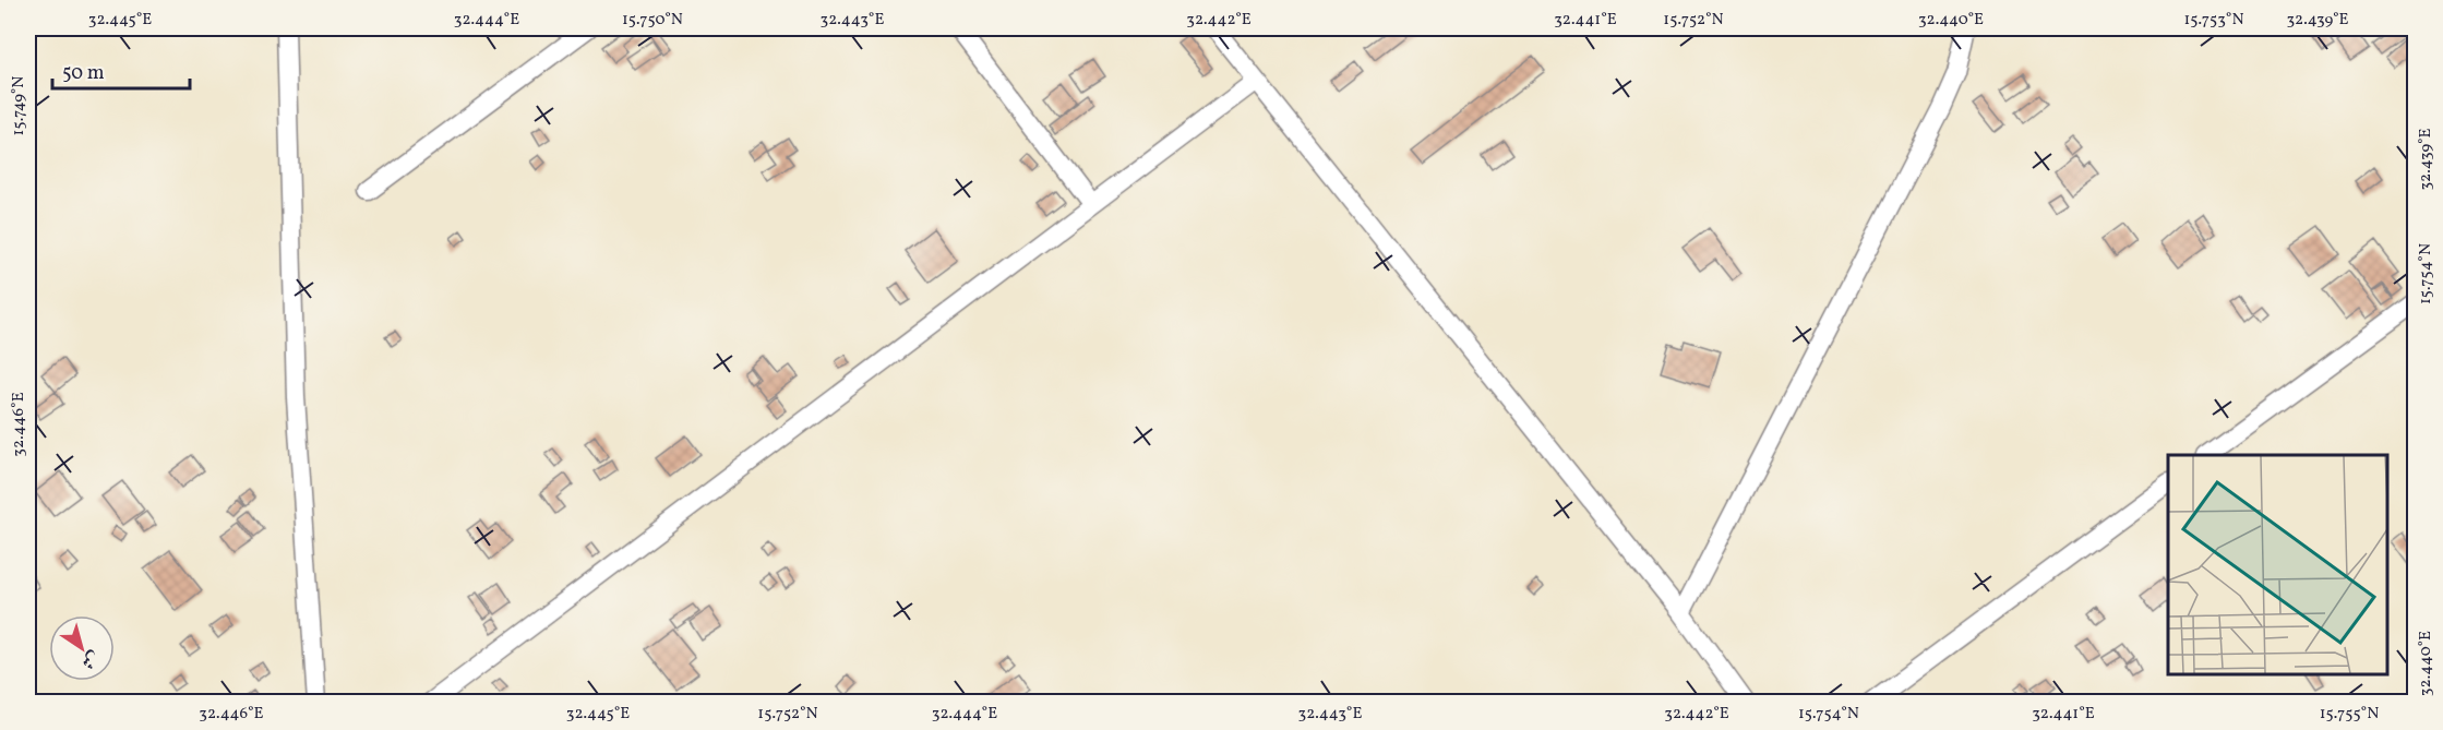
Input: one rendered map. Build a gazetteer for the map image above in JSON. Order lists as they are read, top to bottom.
{
  "scale_bar": "50 m",
  "north": "bottom right",
  "coordinates": [
    "32.445°E",
    "32.444°E",
    "15.750°N",
    "32.443°E",
    "32.442°E",
    "32.441°E",
    "15.752°N",
    "32.440°E",
    "15.753°N",
    "32.439°E",
    "15.749°N",
    "15.754°N",
    "32.446°E",
    "15.755°N"
  ]
}
